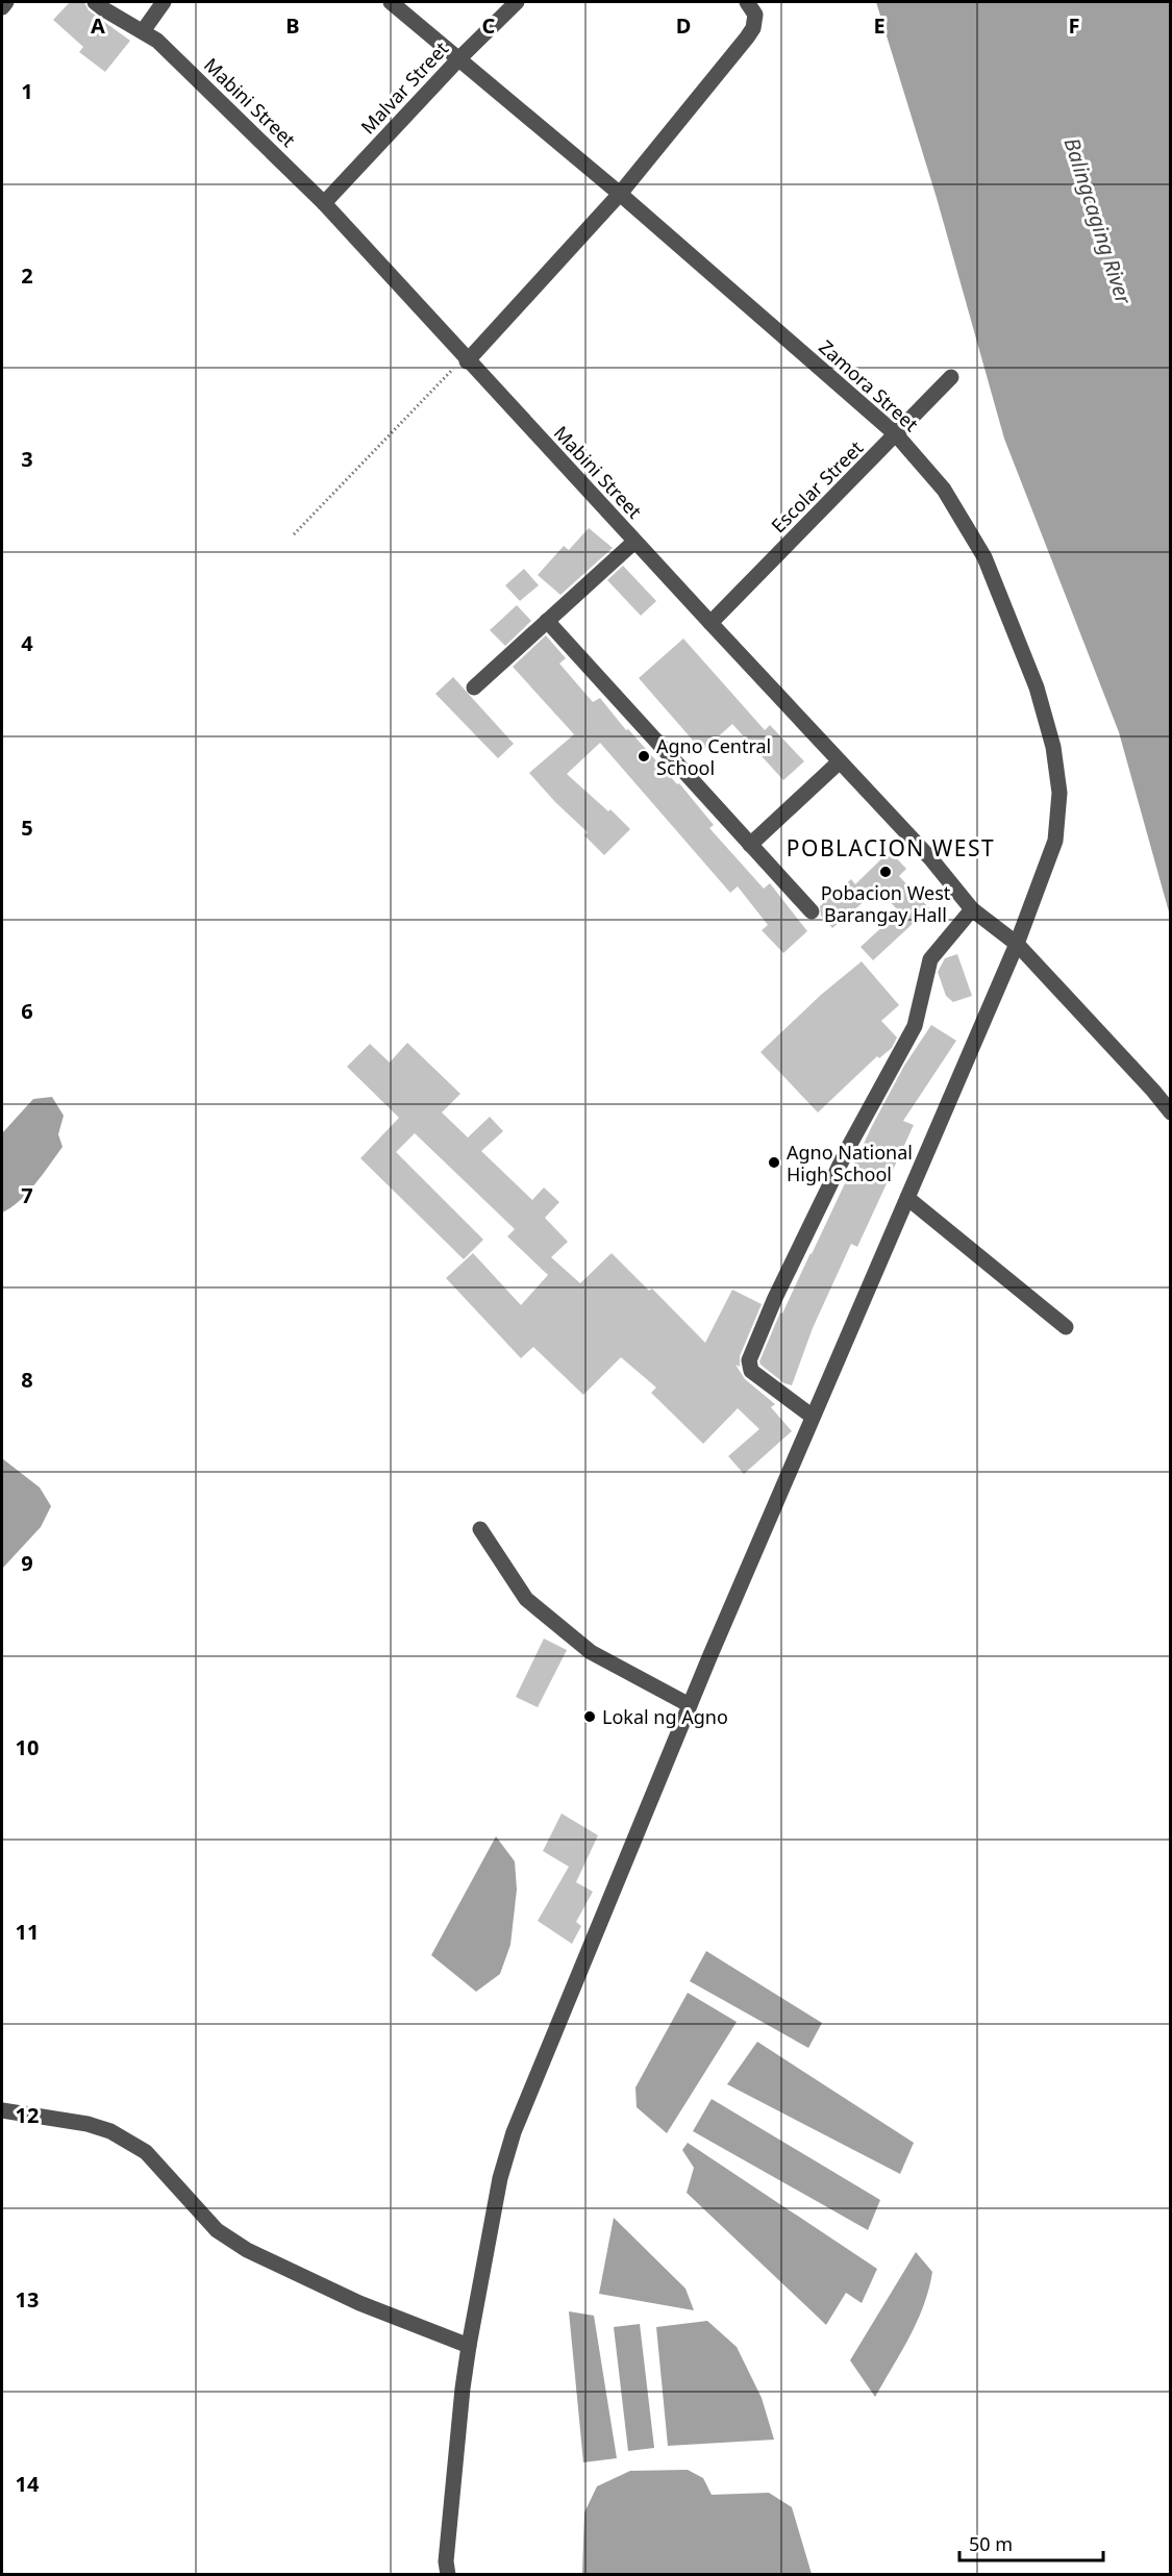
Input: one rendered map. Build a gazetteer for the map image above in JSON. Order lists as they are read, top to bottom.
{
  "streets": {
    "street": [
      "Malvar Street",
      "Mabini Street",
      "Zamora Street",
      "Escolar Street"
    ]
  },
  "crossings": [
    ["Malvar Street", "Mabini Street"],
    ["Malvar Street", "Zamora Street"],
    ["Mabini Street", "Zamora Street"],
    ["Mabini Street", "Escolar Street"],
    ["Zamora Street", "Escolar Street"]
  ],
  "districts": ["POBLACION WEST"],
  "water": ["Balingcaging River"],
  "places": [
    "Agno Central School",
    "Pobacion West Barangay Hall",
    "Agno National High School",
    "Lokal ng Agno"
  ],
  "scale_bar": "50 m",
  "grid": {
    "columns": [
      "A",
      "B",
      "C",
      "D",
      "E",
      "F"
    ],
    "rows": [
      "1",
      "2",
      "3",
      "4",
      "5",
      "6",
      "7",
      "8",
      "9",
      "10",
      "11",
      "12",
      "13",
      "14"
    ]
  }
}
